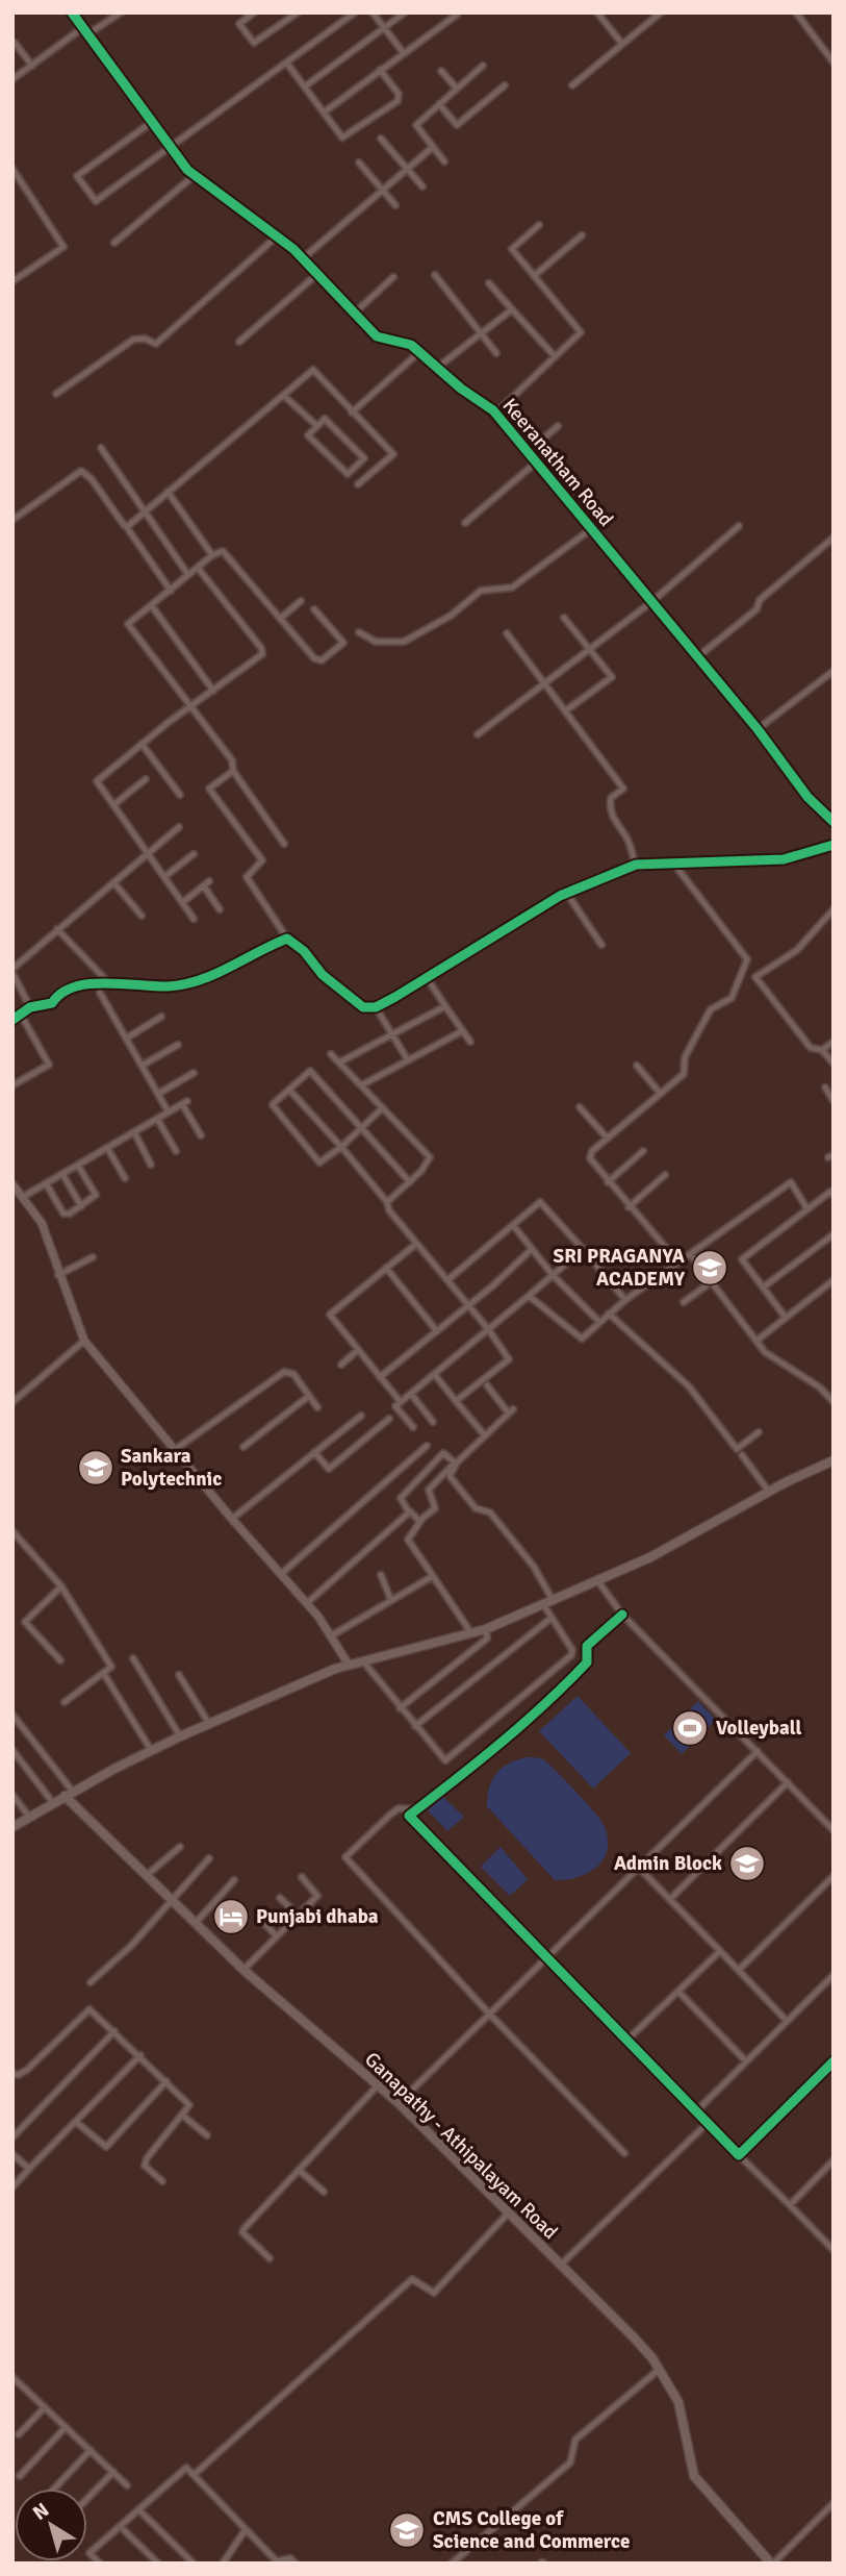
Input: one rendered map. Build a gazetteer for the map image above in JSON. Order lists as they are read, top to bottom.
{
  "streets": {
    "main road": ["Ganapathy - Athipalayam Road"],
    "street": ["Keeranatham Road"]
  },
  "places": {
    "school or university": [
      "SRI PRAGANYA ACADEMY",
      "Sankara Polytechnic",
      "Admin Block",
      "CMS College of Science and Commerce"
    ],
    "sports": ["Volleyball"],
    "hotel": ["Punjabi dhaba"]
  },
  "north": "top left"
}
